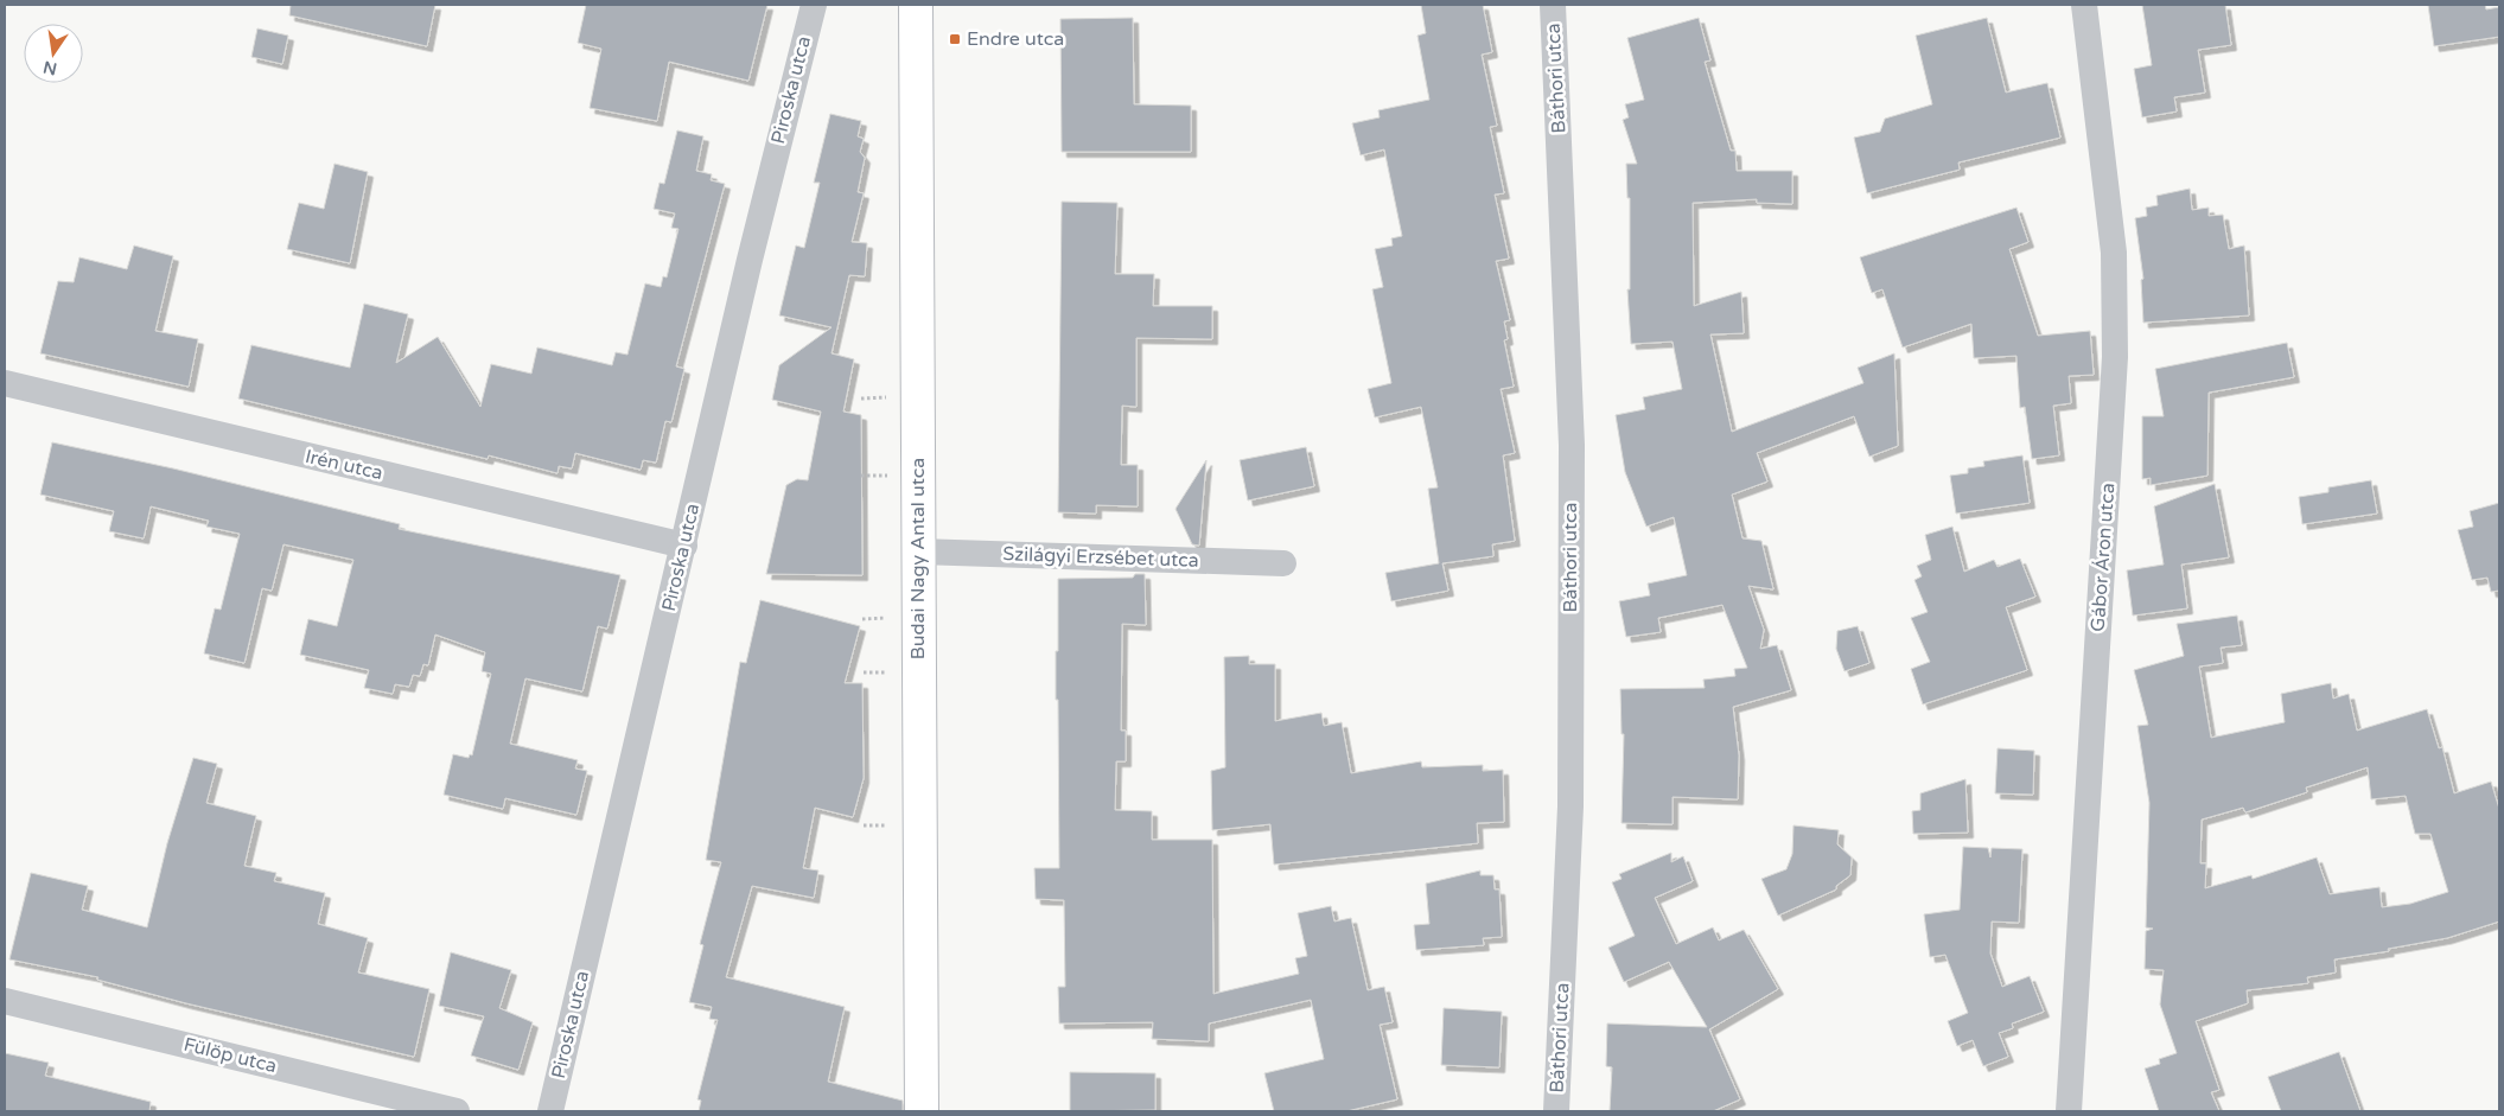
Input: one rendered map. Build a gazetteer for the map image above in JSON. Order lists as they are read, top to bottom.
{
  "streets": {
    "street": [
      "Báthori utca",
      "Piroska utca",
      "Irén utca",
      "Szilágyi Erzsébet utca",
      "Gábor Áron utca",
      "Budai Nagy Antal utca",
      "Fülöp utca"
    ]
  },
  "crossings": [
    ["Piroska utca", "Irén utca"],
    ["Szilágyi Erzsébet utca", "Budai Nagy Antal utca"]
  ],
  "places": {
    "transit": ["Endre utca"]
  },
  "north": "bottom"
}
